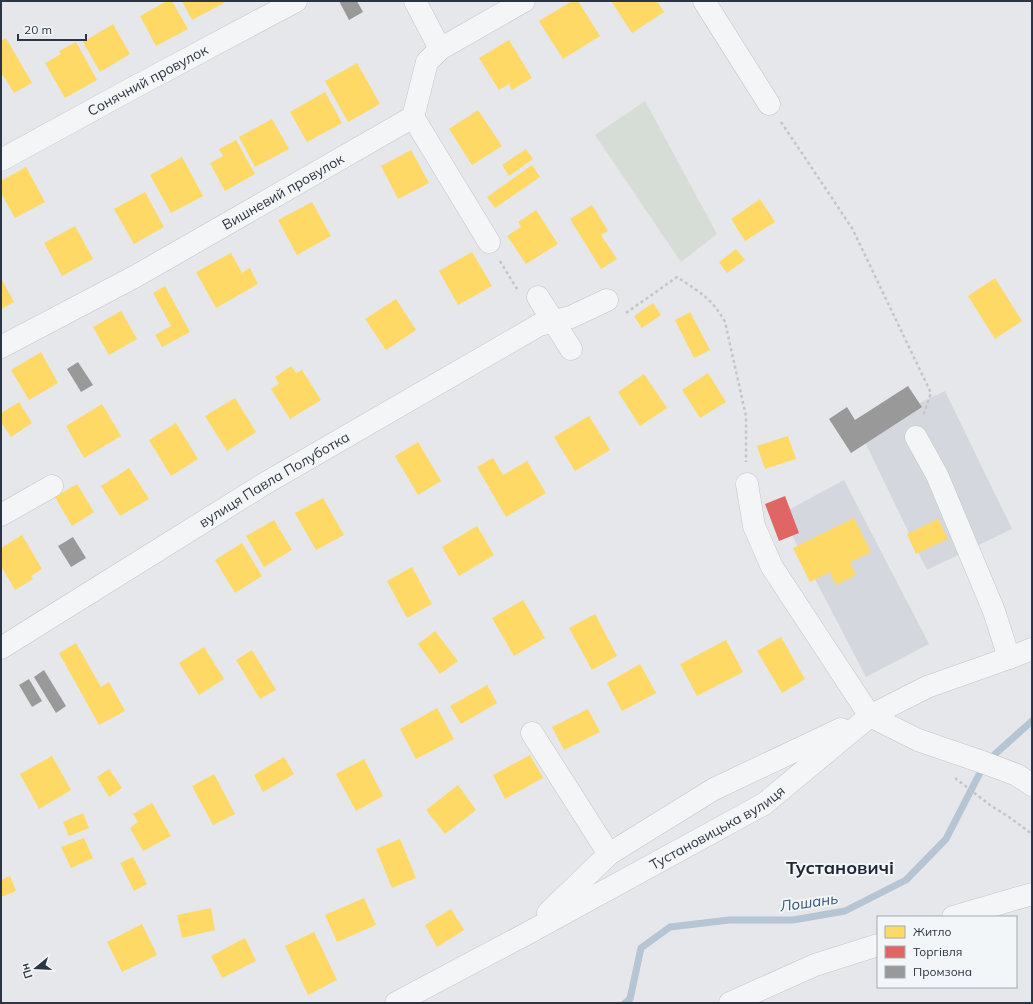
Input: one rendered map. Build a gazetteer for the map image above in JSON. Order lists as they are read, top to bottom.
{
  "streets": {
    "street": [
      "Сонячний провулок",
      "Вишневий провулок",
      "вулиця Павла Полуботка",
      "Тустановицька вулиця"
    ]
  },
  "districts": ["Тустановичі"],
  "water": ["Лошань"],
  "legend": ["Житло", "Торгівля", "Промзона"],
  "scale_bar": "20 m",
  "north": "left"
}
